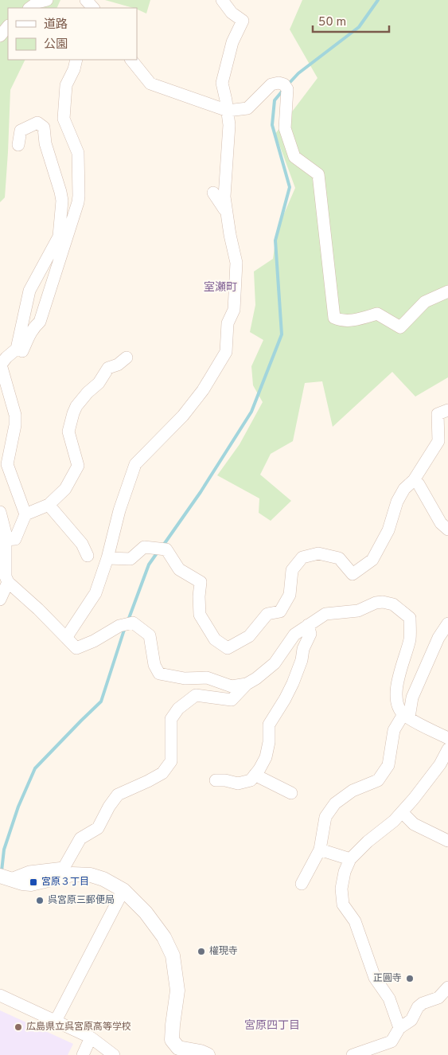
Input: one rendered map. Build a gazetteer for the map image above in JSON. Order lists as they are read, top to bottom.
{
  "districts": ["室瀬町", "宮原四丁目"],
  "places": {
    "transit": ["宮原３丁目"],
    "other": [
      "呉宮原三郵便局",
      "權現寺",
      "正圓寺",
      "広島県立呉宮原高等学校"
    ]
  },
  "legend": ["道路", "公園"],
  "scale_bar": "50 m"
}
